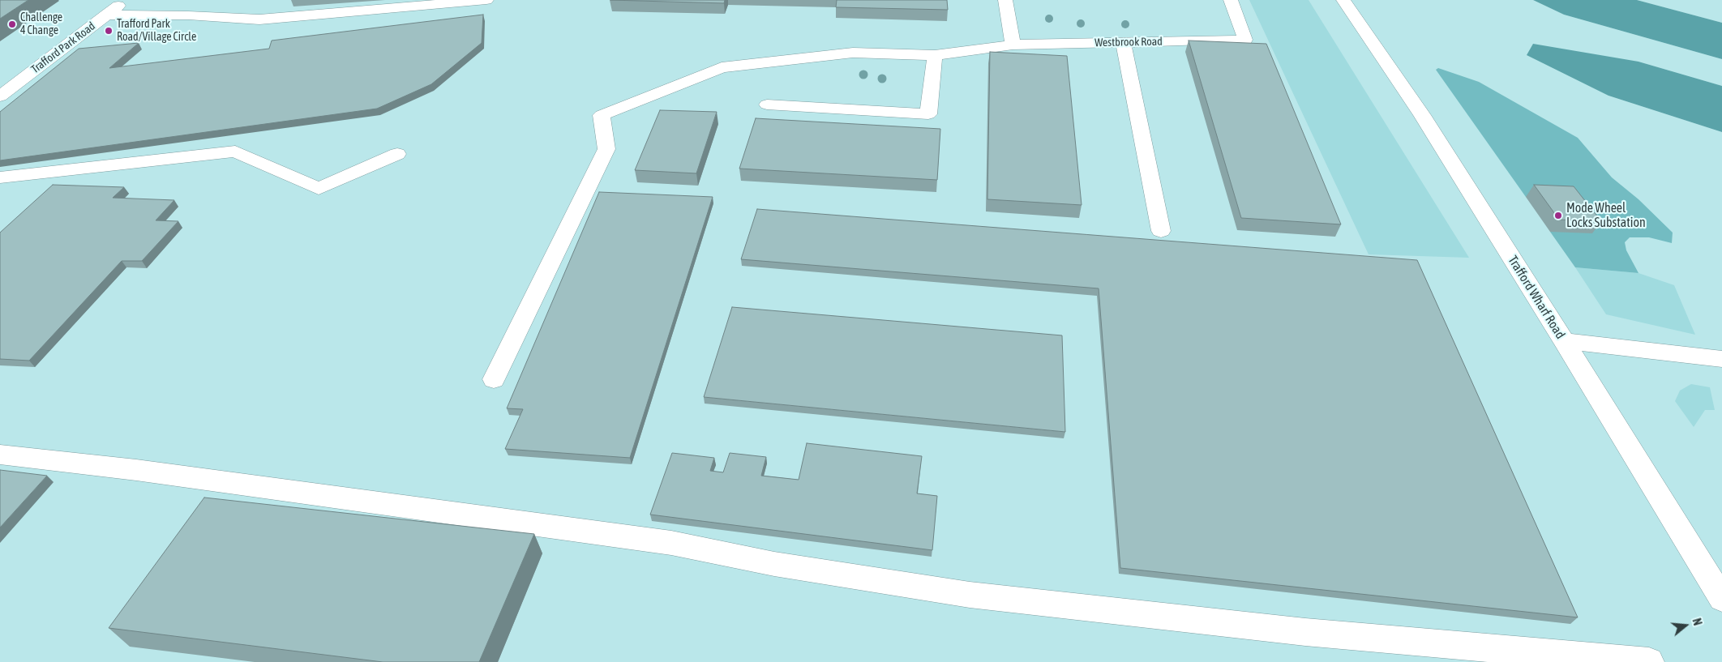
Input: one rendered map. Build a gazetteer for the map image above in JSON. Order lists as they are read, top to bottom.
{
  "streets": {
    "street": ["Westbrook Road", "Trafford Park Road", "Trafford Wharf Road"]
  },
  "places": ["Challenge 4 Change", "Trafford Park Road/Village Circle", "Mode Wheel Locks Substation"],
  "north": "right"
}
